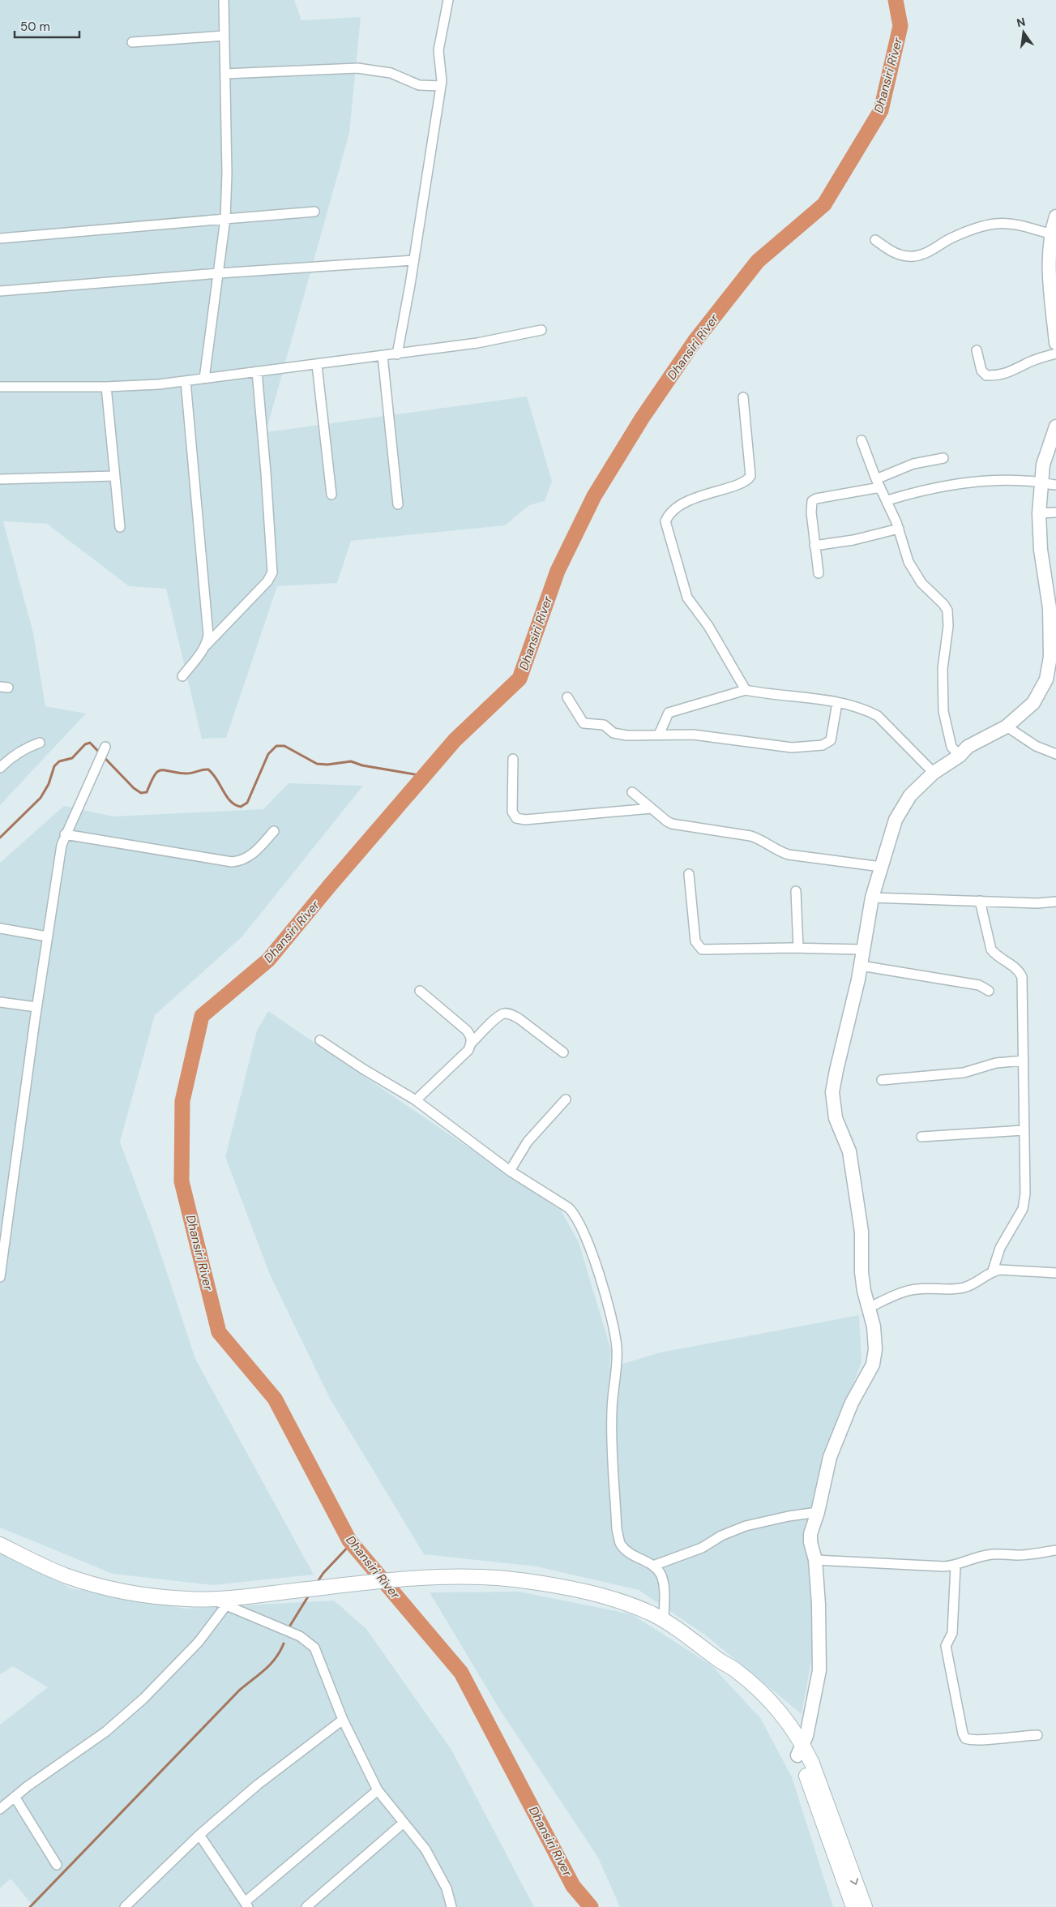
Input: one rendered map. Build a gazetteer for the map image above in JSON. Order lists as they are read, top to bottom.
{
  "water": ["Dhansiri River"],
  "scale_bar": "50 m",
  "north": "top"
}
